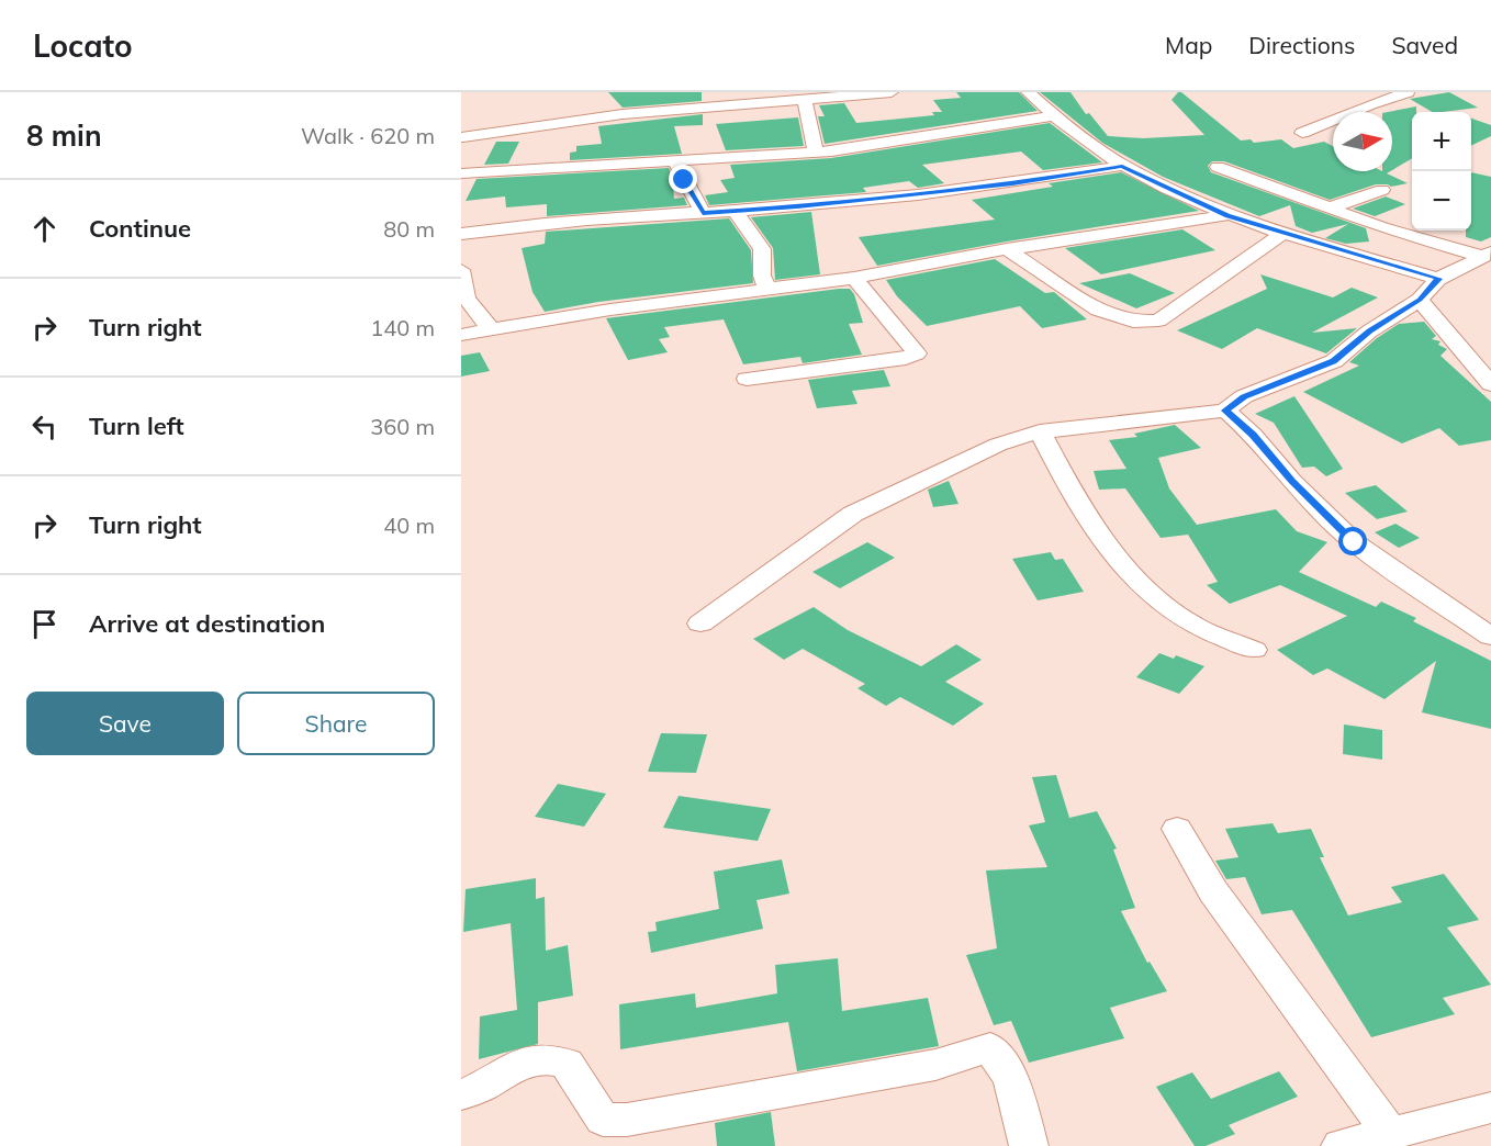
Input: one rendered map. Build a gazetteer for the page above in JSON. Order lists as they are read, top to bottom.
{
  "north": "right",
  "page": {
    "header": "Locato",
    "nav": ["Map", "Directions", "Saved"],
    "heading": ["8 min", "Walk · 620 m"],
    "map_buttons": ["+", "−"],
    "list": [
      ["Continue", "80 m"],
      ["Turn right", "140 m"],
      ["Turn left", "360 m"],
      ["Turn right", "40 m"],
      "Arrive at destination"
    ],
    "buttons": ["Save", "Share"]
  }
}
